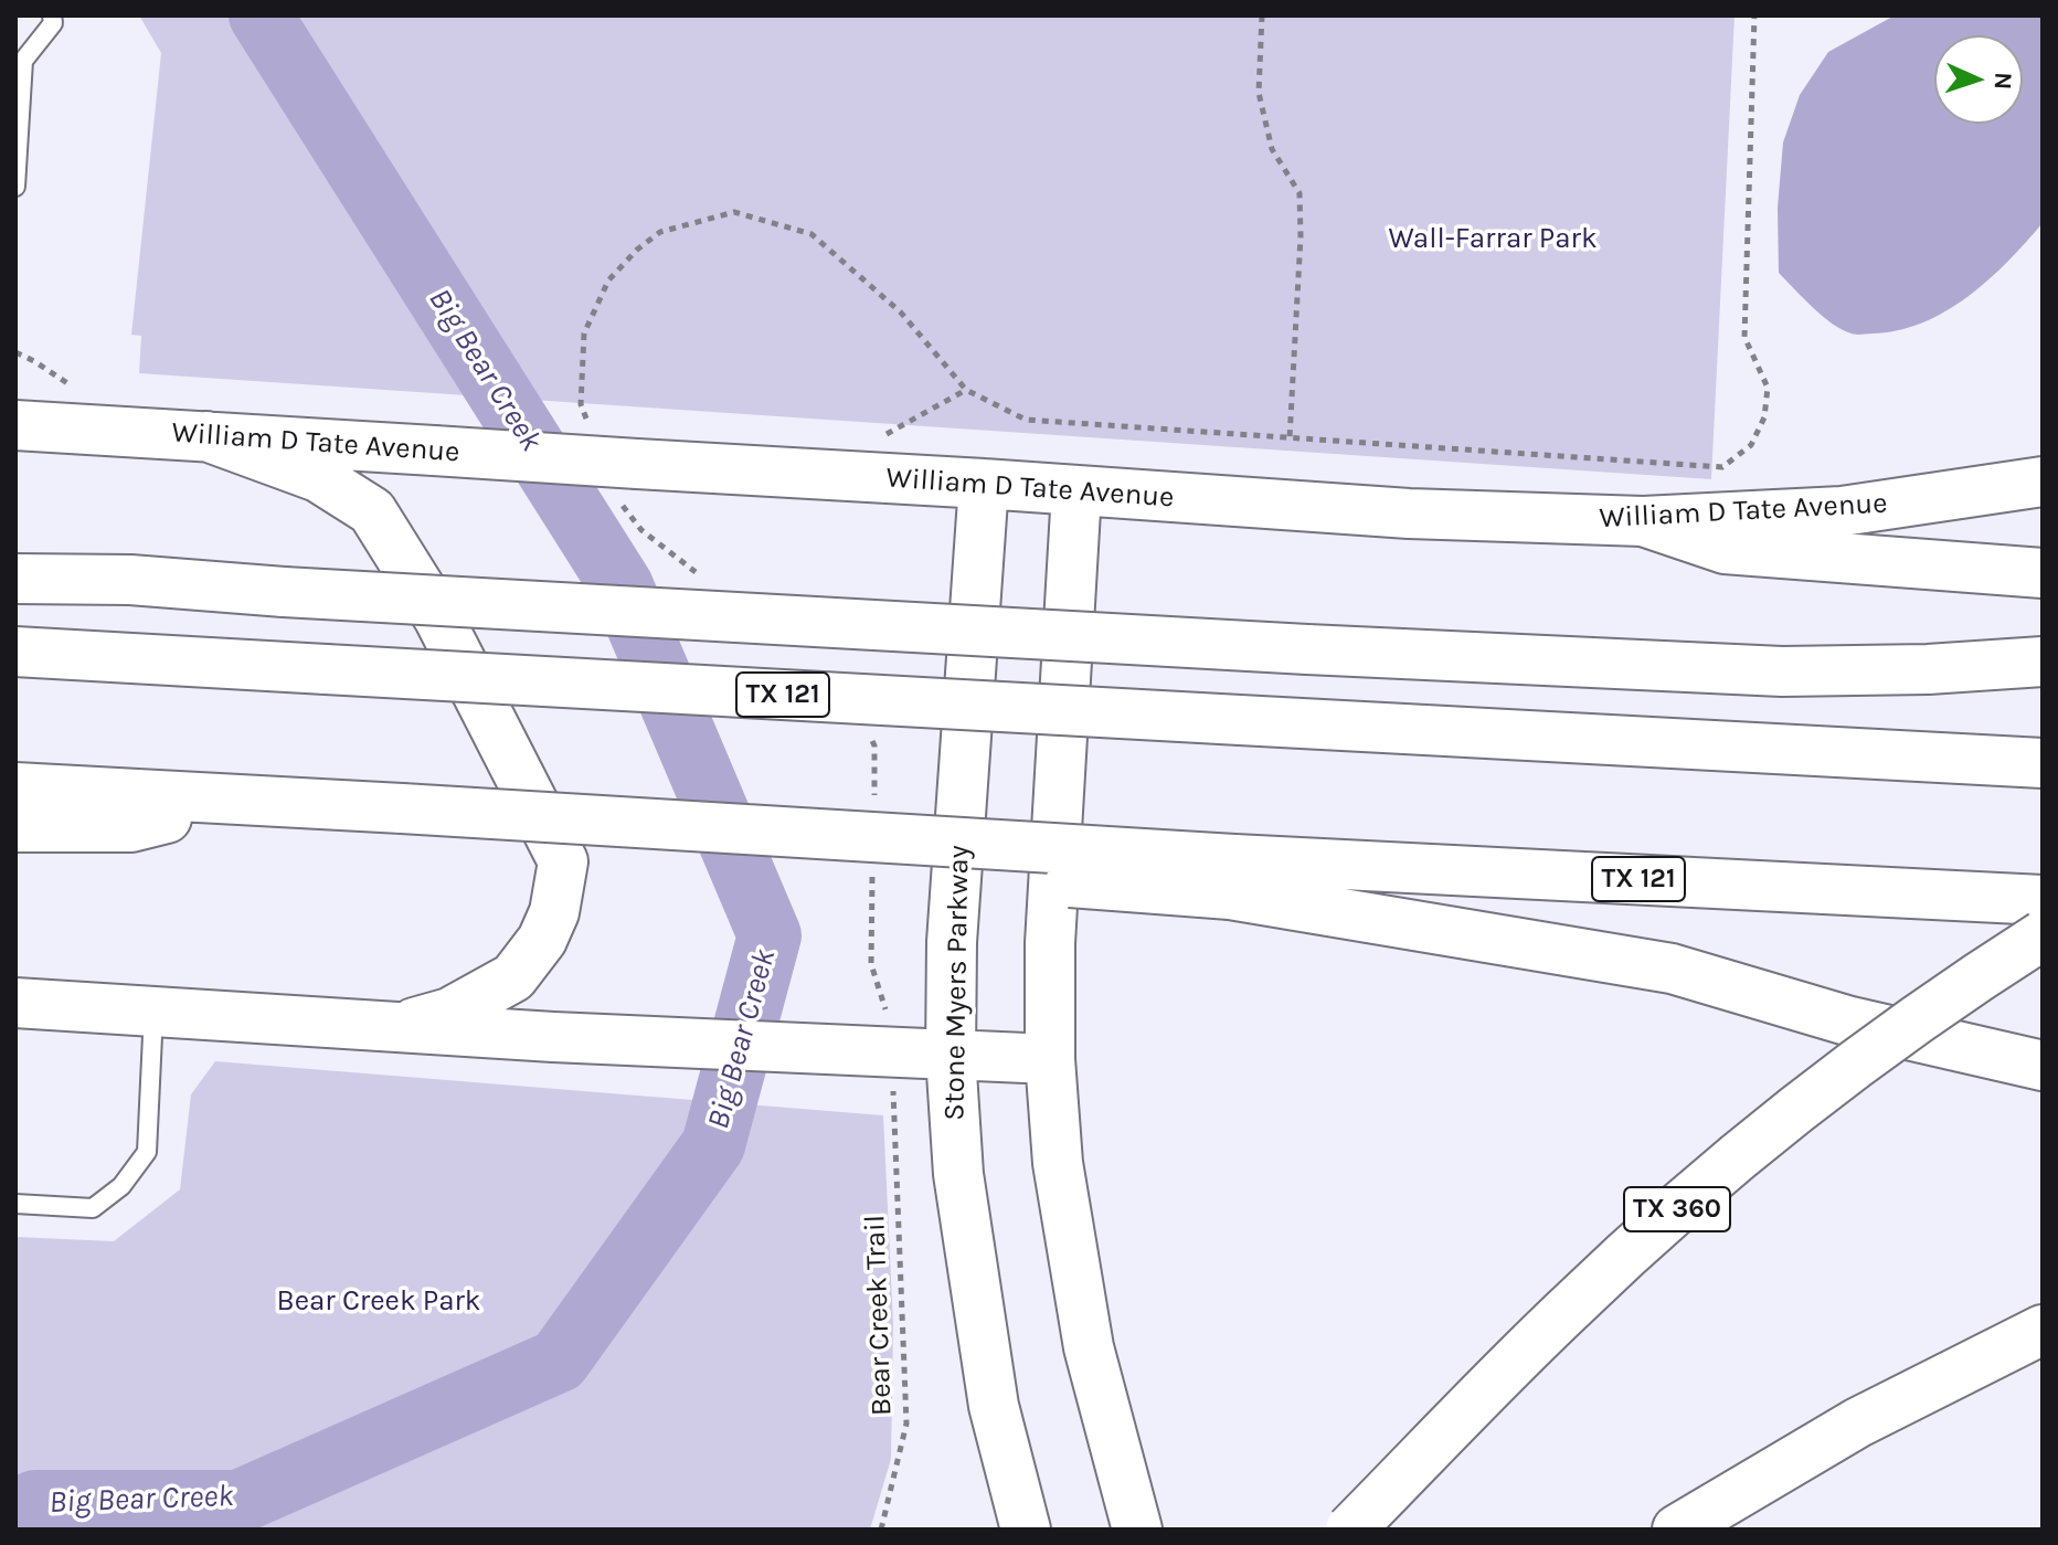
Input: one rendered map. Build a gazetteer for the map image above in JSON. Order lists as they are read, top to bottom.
{
  "streets": {
    "main road": [
      "William D Tate Avenue",
      "TX 121",
      "Stone Myers Parkway",
      "TX 360"
    ],
    "path": ["Bear Creek Trail"]
  },
  "crossings": [
    ["William D Tate Avenue", "Stone Myers Parkway"]
  ],
  "water": ["Big Bear Creek"],
  "parks": ["Wall-Farrar Park", "Bear Creek Park"],
  "north": "right"
}
